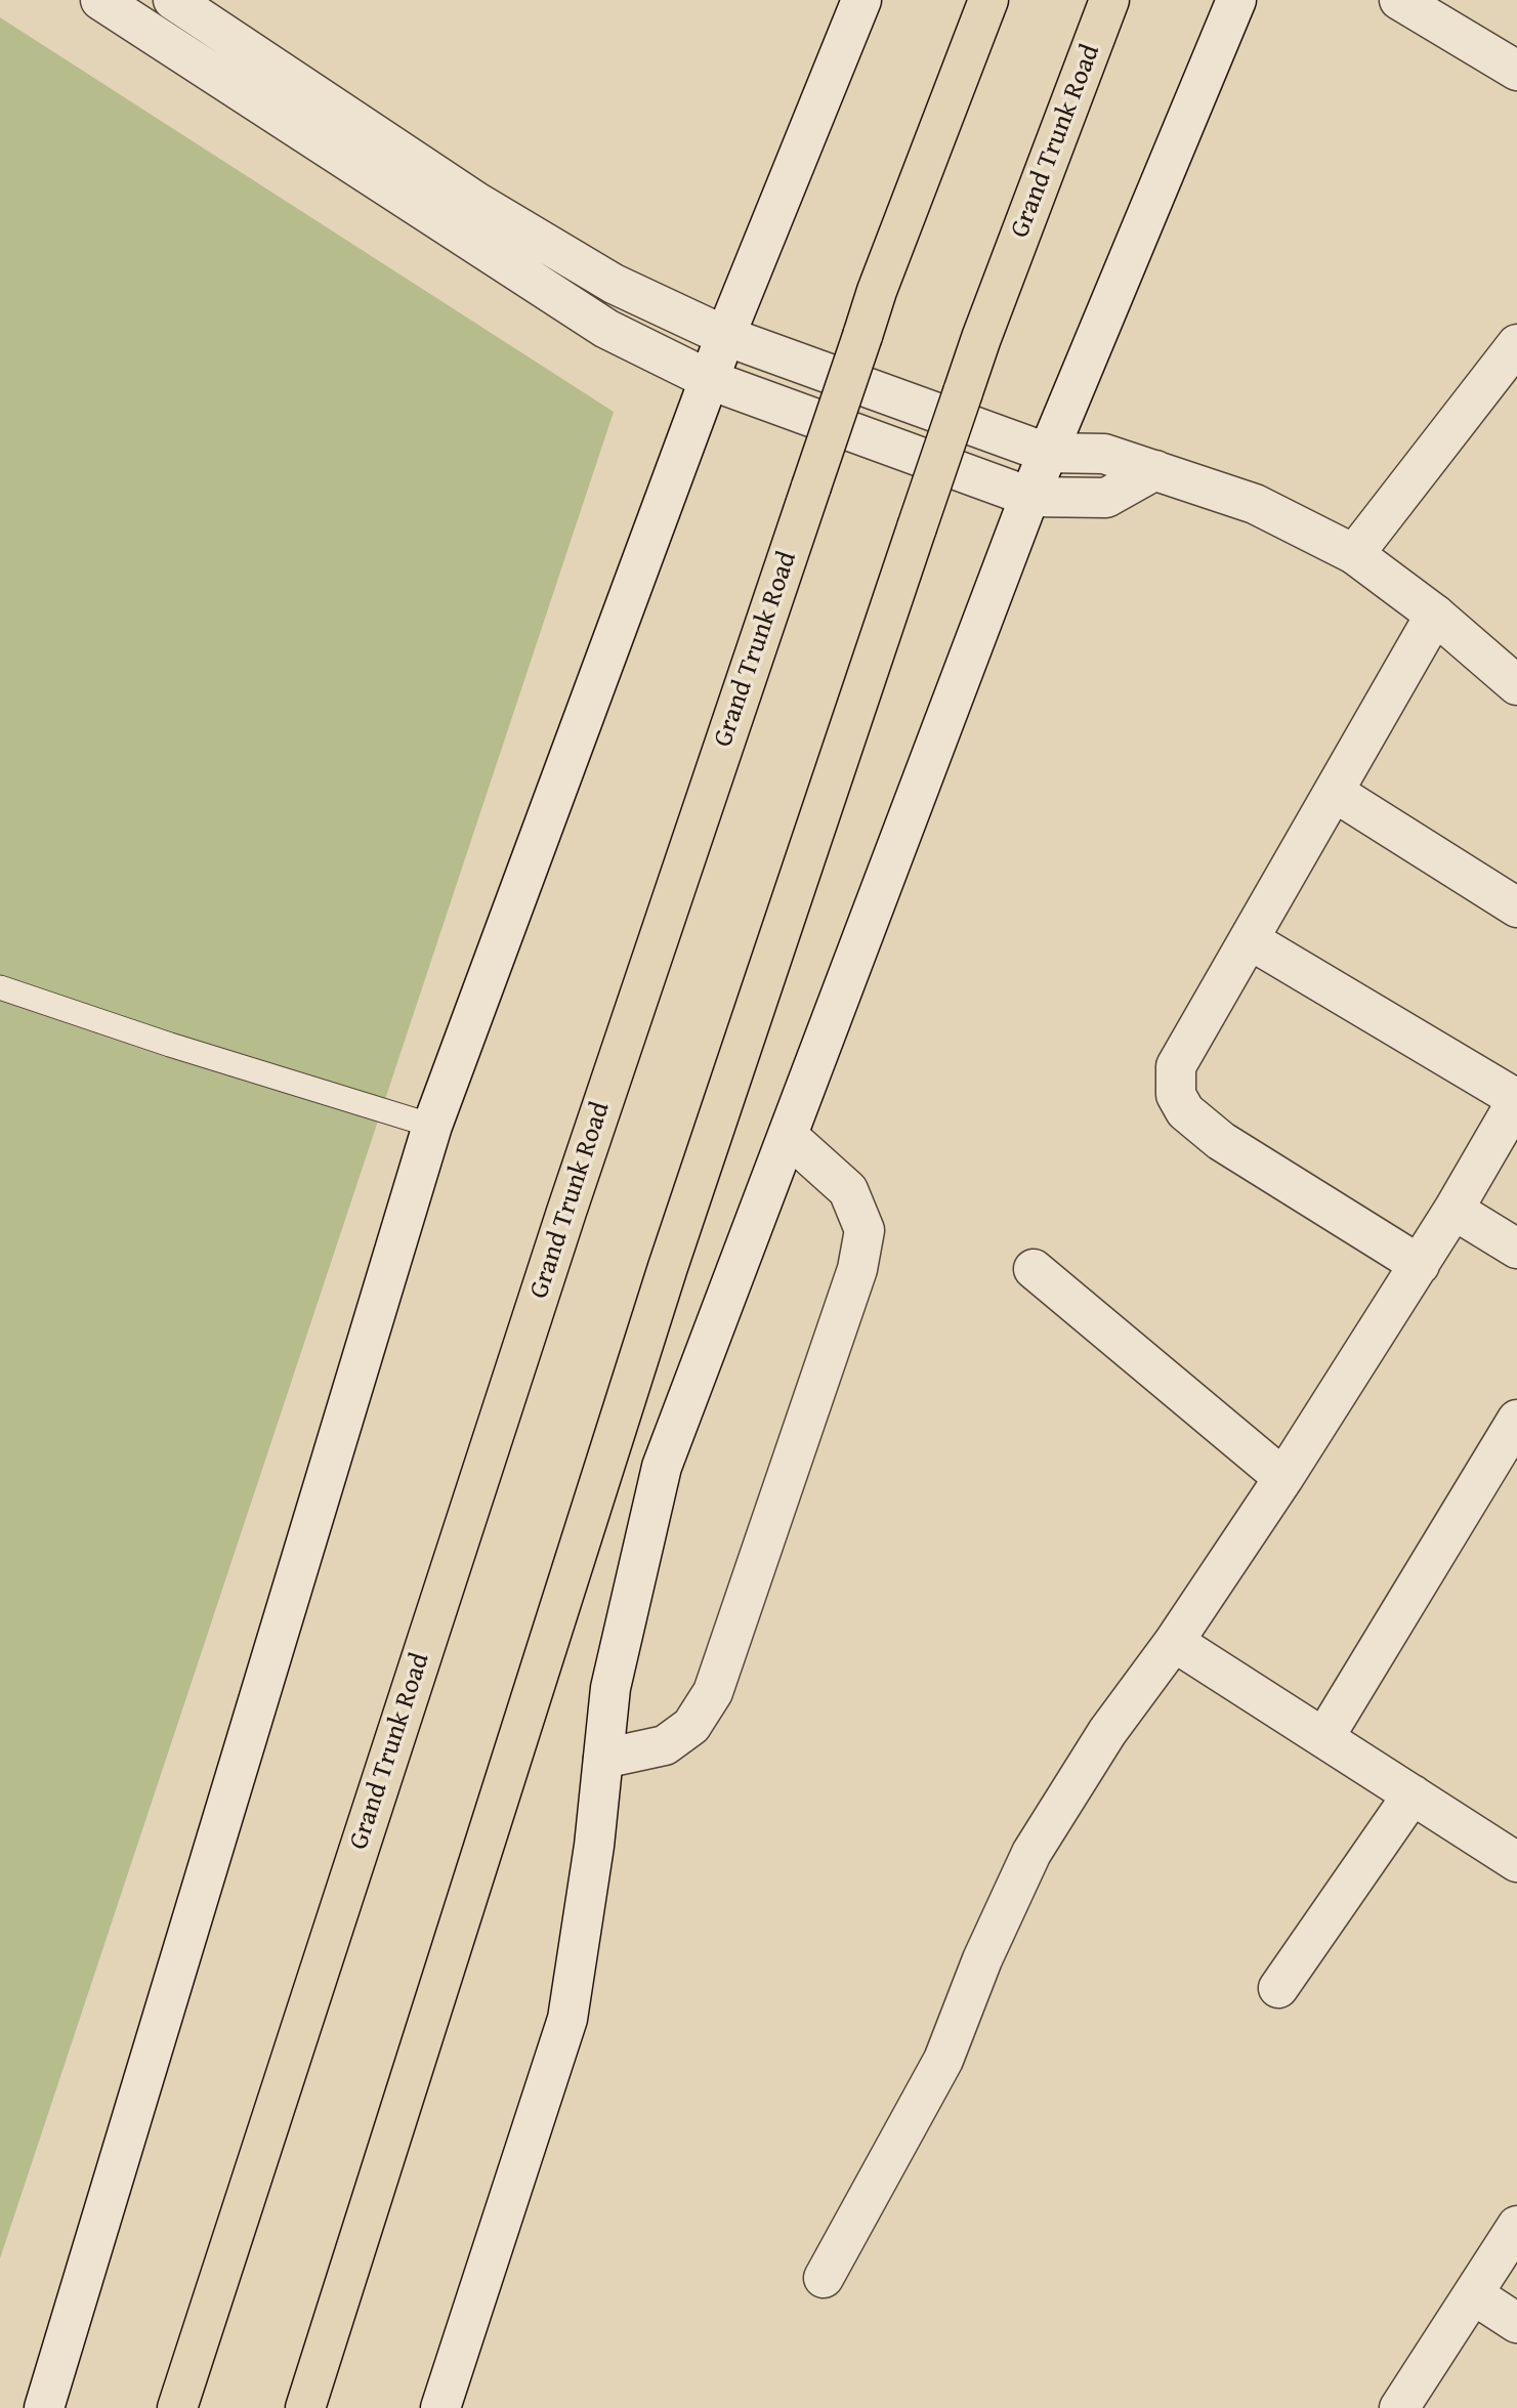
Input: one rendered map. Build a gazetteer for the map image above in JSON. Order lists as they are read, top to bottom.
{
  "streets": {
    "highway": ["Grand Trunk Road"]
  }
}
